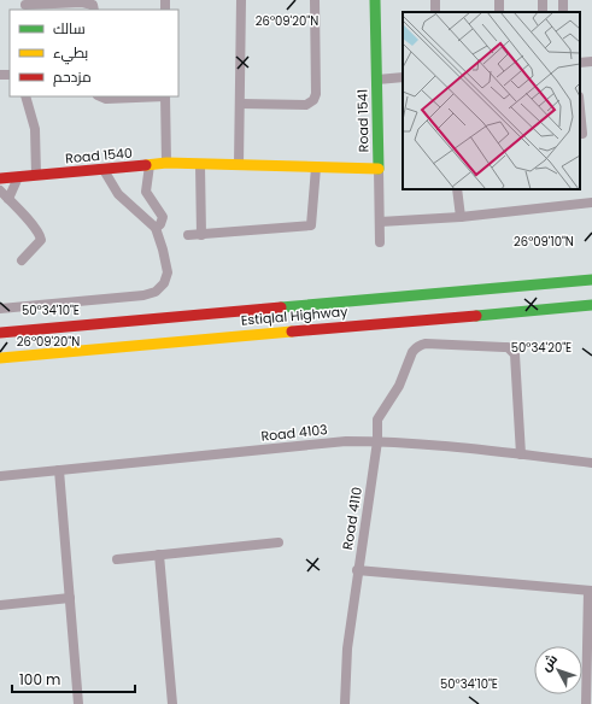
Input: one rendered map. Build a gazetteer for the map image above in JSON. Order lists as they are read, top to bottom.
{
  "streets": {
    "main road": ["Road 1541", "Road 1540", "Estiqlal Highway"],
    "street": ["Road 4103", "Road 4110"]
  },
  "crossings": [
    ["Road 1541", "Road 1540"],
    ["Road 4103", "Road 4110"]
  ],
  "legend": ["سالك", "بطيء", "مزدحم"],
  "scale_bar": "100 m",
  "north": "top left",
  "coordinates": [
    "26°09'20\"N",
    "26°09'10\"N",
    "50°34'10\"E",
    "50°34'20\"E"
  ]
}
